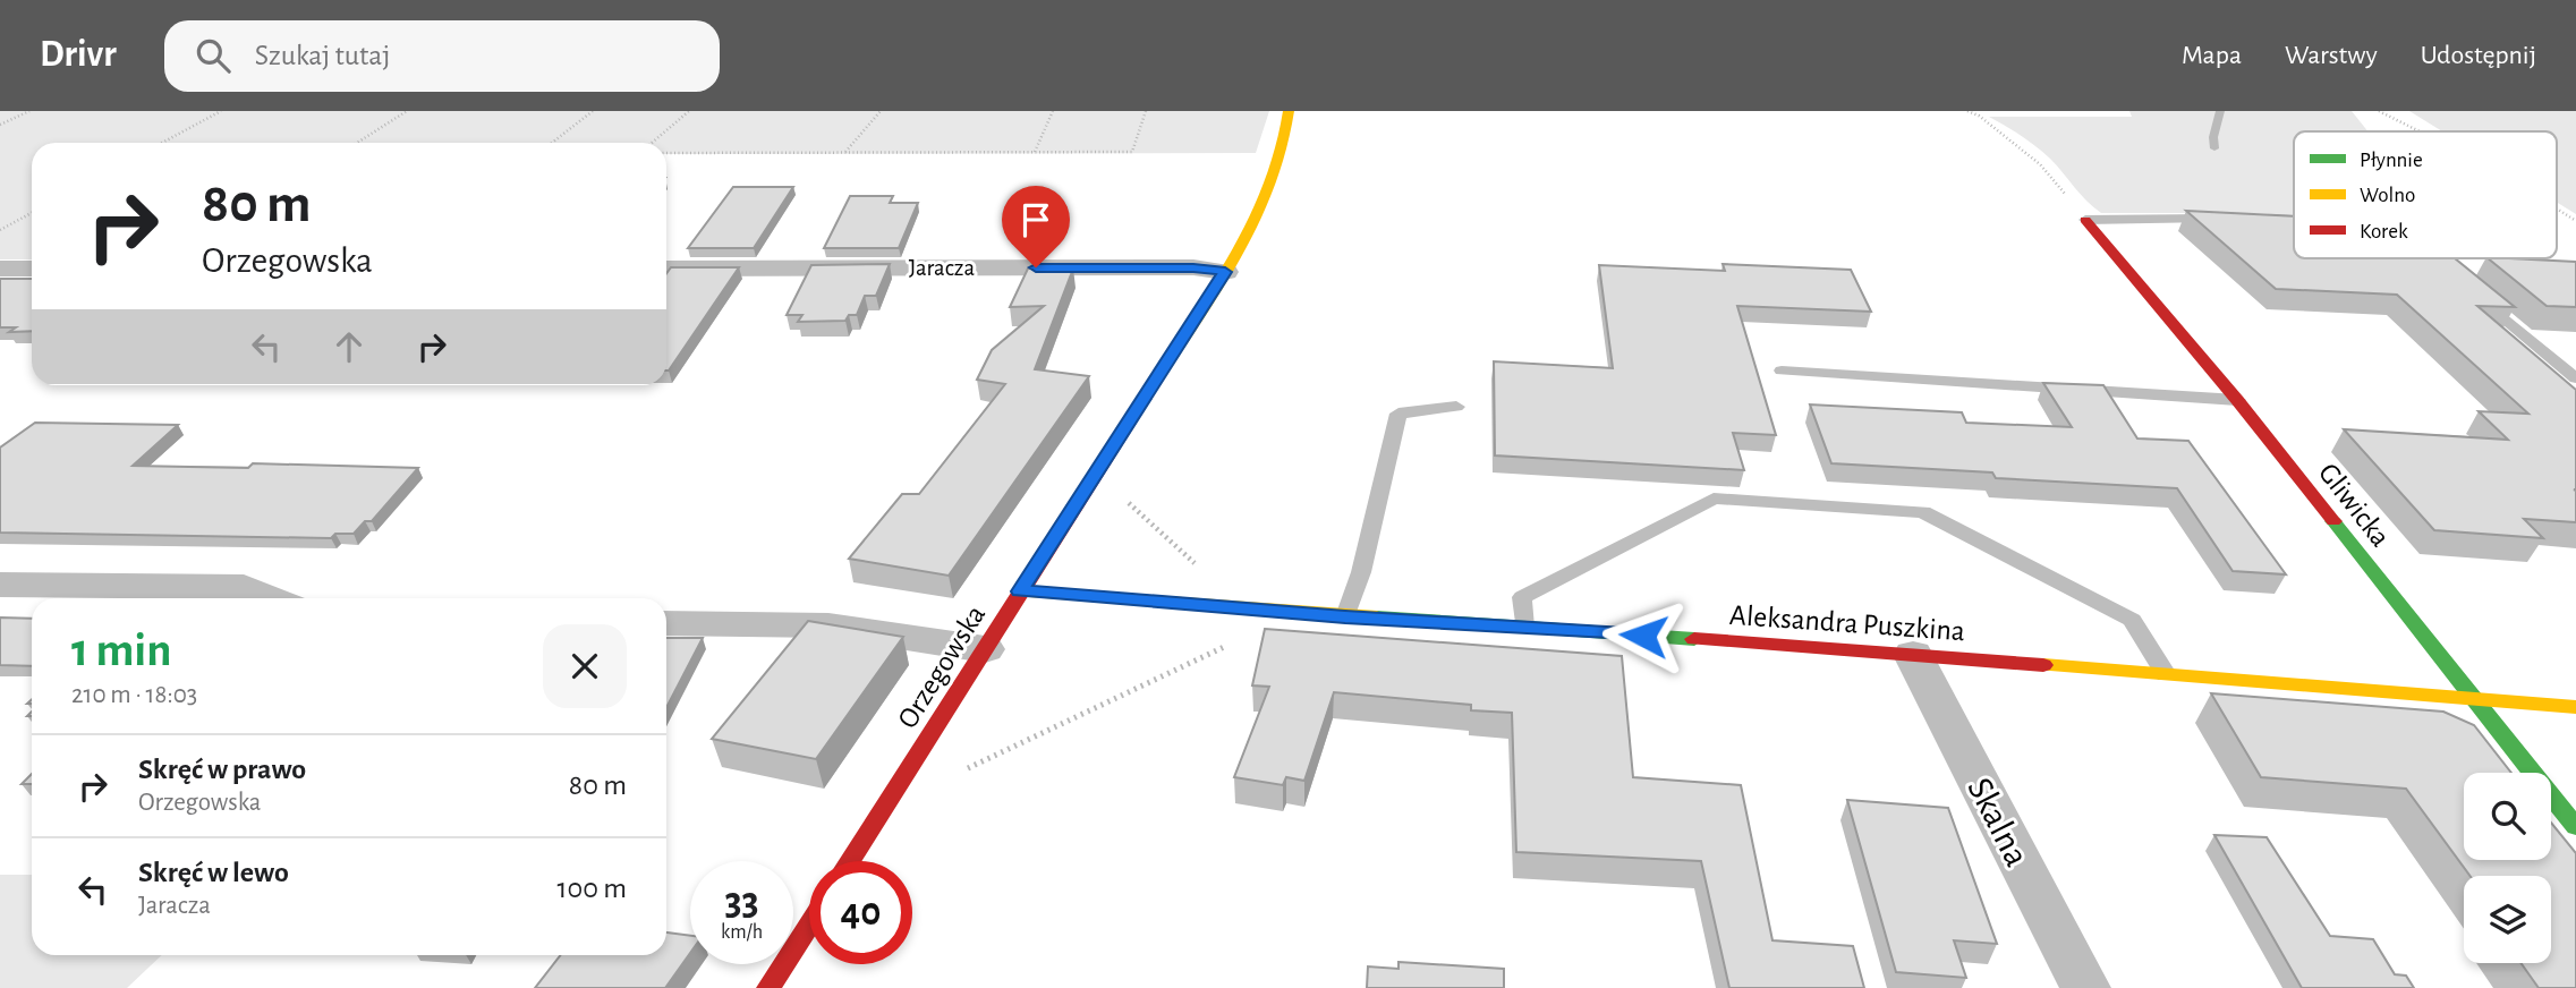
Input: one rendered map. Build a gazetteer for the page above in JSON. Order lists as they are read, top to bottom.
{
  "streets": {
    "street": [
      "Jaracza",
      "Gliwicka",
      "Aleksandra Puszkina",
      "Orzegowska",
      "Skalna"
    ]
  },
  "crossings": [
    ["Jaracza", "Orzegowska"],
    ["Gliwicka", "Aleksandra Puszkina"],
    ["Aleksandra Puszkina", "Orzegowska"],
    ["Aleksandra Puszkina", "Skalna"]
  ],
  "legend": ["Płynnie", "Wolno", "Korek"],
  "page": {
    "header": "Drivr",
    "search": "Szukaj tutaj",
    "nav": ["Mapa", "Warstwy", "Udostępnij"],
    "turn": ["80 m", "Orzegowska"],
    "heading": ["1 min", "210 m · 18:03"],
    "list": [
      {
        "name": "Skręć w prawo",
        "note": "Orzegowska",
        "value": "80 m"
      },
      {
        "name": "Skręć w lewo",
        "note": "Jaracza",
        "value": "100 m"
      }
    ],
    "speed": "33 km/h",
    "limit": "40"
  }
}
